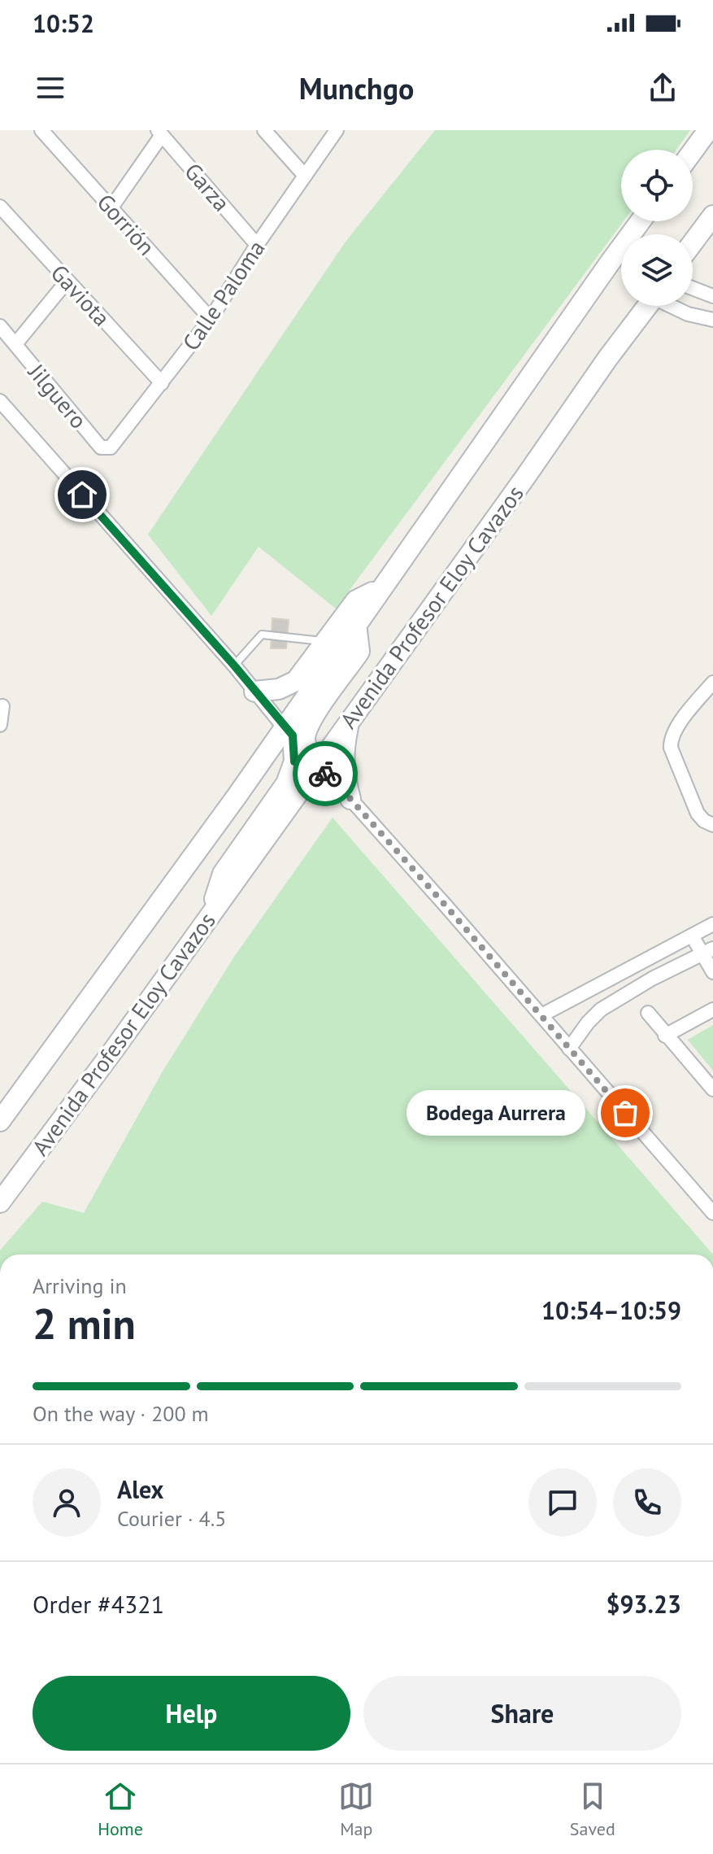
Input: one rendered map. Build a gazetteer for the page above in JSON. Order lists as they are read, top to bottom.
{
  "streets": {
    "main road": ["Avenida Profesor Eloy Cavazos"],
    "street": [
      "Garza",
      "Gorrión",
      "Gaviota",
      "Calle Paloma",
      "Jilguero"
    ]
  },
  "crossings": [
    ["Garza", "Calle Paloma"],
    ["Gorrión", "Calle Paloma"],
    ["Gaviota", "Calle Paloma"],
    ["Calle Paloma", "Jilguero"]
  ],
  "places": ["Bodega Aurrera"],
  "page": {
    "status": "10:52",
    "header": "Munchgo",
    "bubble": "Bodega Aurrera",
    "heading": ["2 min", "Arriving in", "10:54–10:59"],
    "panel": [
      "Alex",
      "Courier · 4.5",
      "Order #4321",
      "$93.23"
    ],
    "bar": "On the way · 200 m",
    "buttons": ["Help", "Share"],
    "tabs": ["Home", "Map", "Saved"]
  }
}
